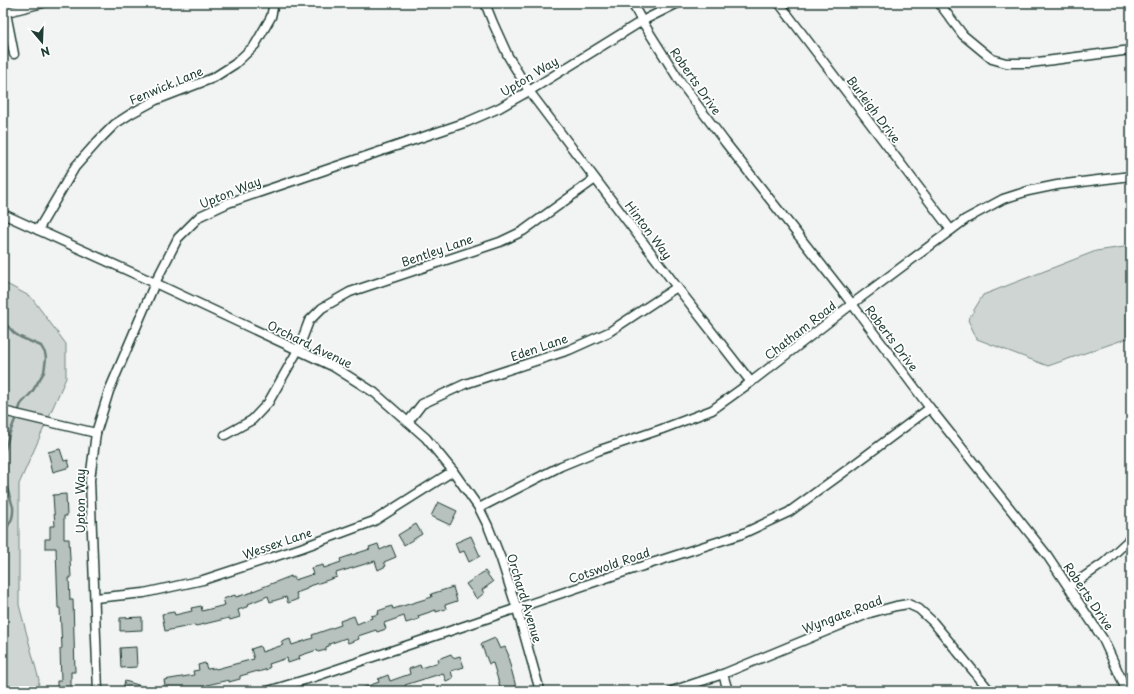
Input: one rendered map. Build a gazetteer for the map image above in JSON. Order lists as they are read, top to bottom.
{
  "streets": {
    "street": [
      "Upton Way",
      "Roberts Drive",
      "Fenwick Lane",
      "Burleigh Drive",
      "Hinton Way",
      "Bentley Lane",
      "Chatham Road",
      "Orchard Avenue",
      "Eden Lane",
      "Wessex Lane",
      "Cotswold Road",
      "Wyngate Road"
    ]
  },
  "crossings": [
    ["Upton Way", "Roberts Drive"],
    ["Upton Way", "Hinton Way"],
    ["Upton Way", "Orchard Avenue"],
    ["Upton Way", "Wessex Lane"],
    ["Roberts Drive", "Chatham Road"],
    ["Roberts Drive", "Cotswold Road"],
    ["Fenwick Lane", "Orchard Avenue"],
    ["Burleigh Drive", "Chatham Road"],
    ["Hinton Way", "Bentley Lane"],
    ["Hinton Way", "Chatham Road"],
    ["Hinton Way", "Eden Lane"],
    ["Bentley Lane", "Orchard Avenue"],
    ["Chatham Road", "Orchard Avenue"],
    ["Orchard Avenue", "Eden Lane"],
    ["Orchard Avenue", "Wessex Lane"],
    ["Orchard Avenue", "Cotswold Road"]
  ],
  "north": "bottom"
}
